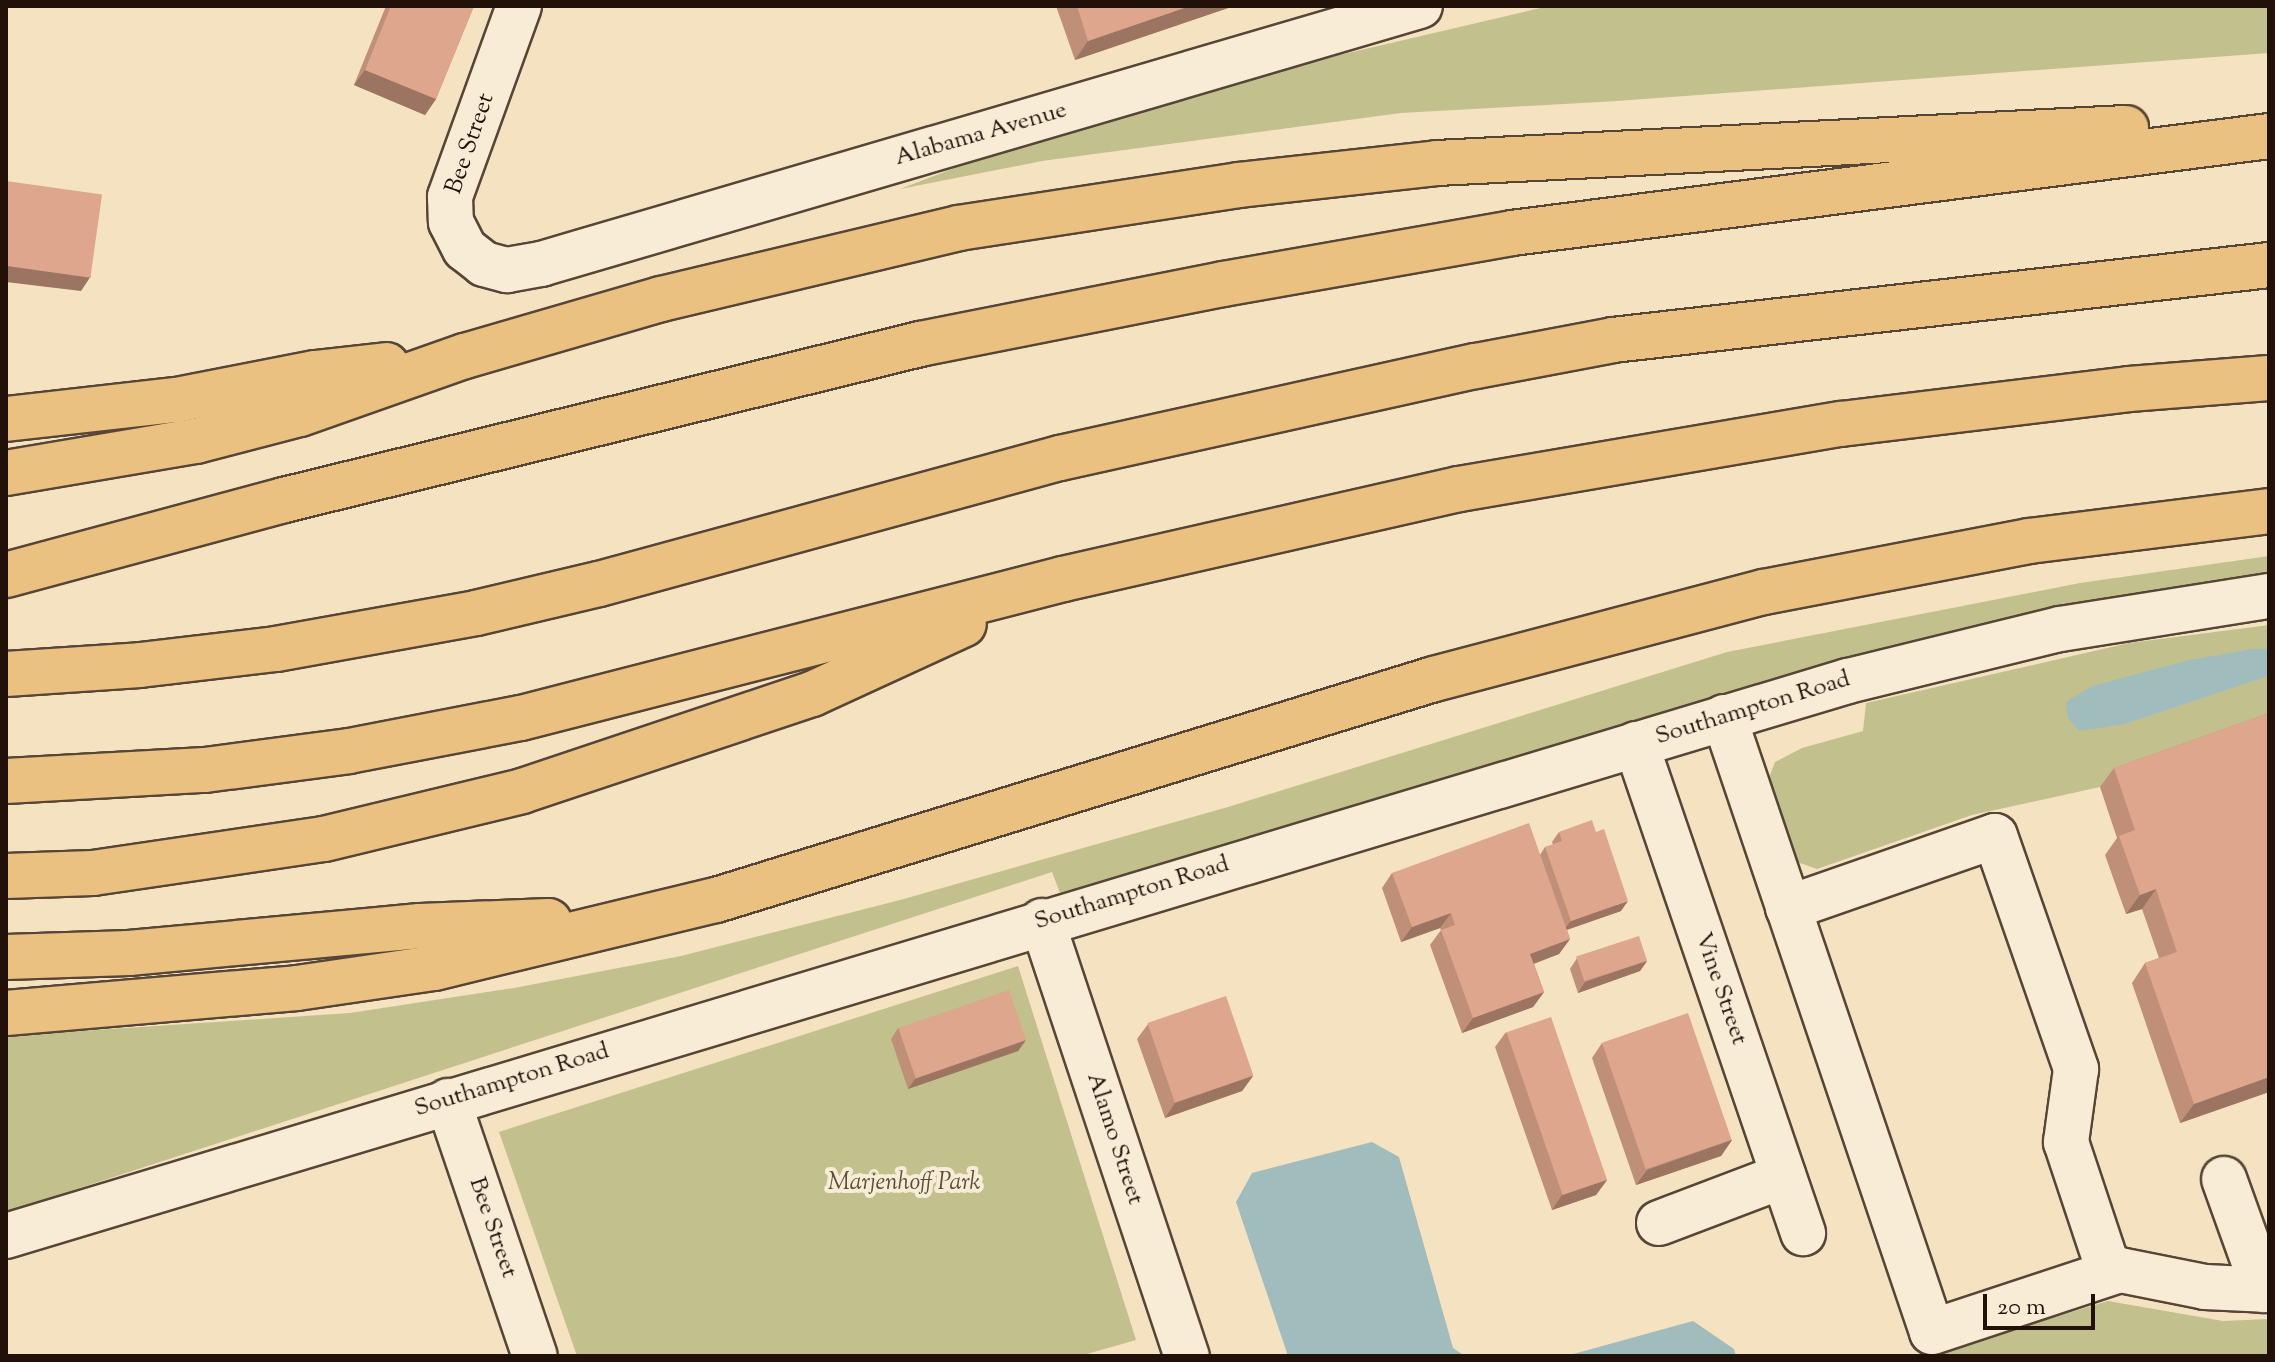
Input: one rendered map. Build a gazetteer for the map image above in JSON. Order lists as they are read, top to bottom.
{
  "streets": {
    "street": [
      "Alabama Avenue",
      "Bee Street",
      "Southampton Road",
      "Vine Street",
      "Alamo Street"
    ]
  },
  "crossings": [
    ["Alabama Avenue", "Bee Street"],
    ["Bee Street", "Southampton Road"],
    ["Southampton Road", "Vine Street"],
    ["Southampton Road", "Alamo Street"]
  ],
  "parks": ["Marjenhoff Park"],
  "scale_bar": "20 m"
}
